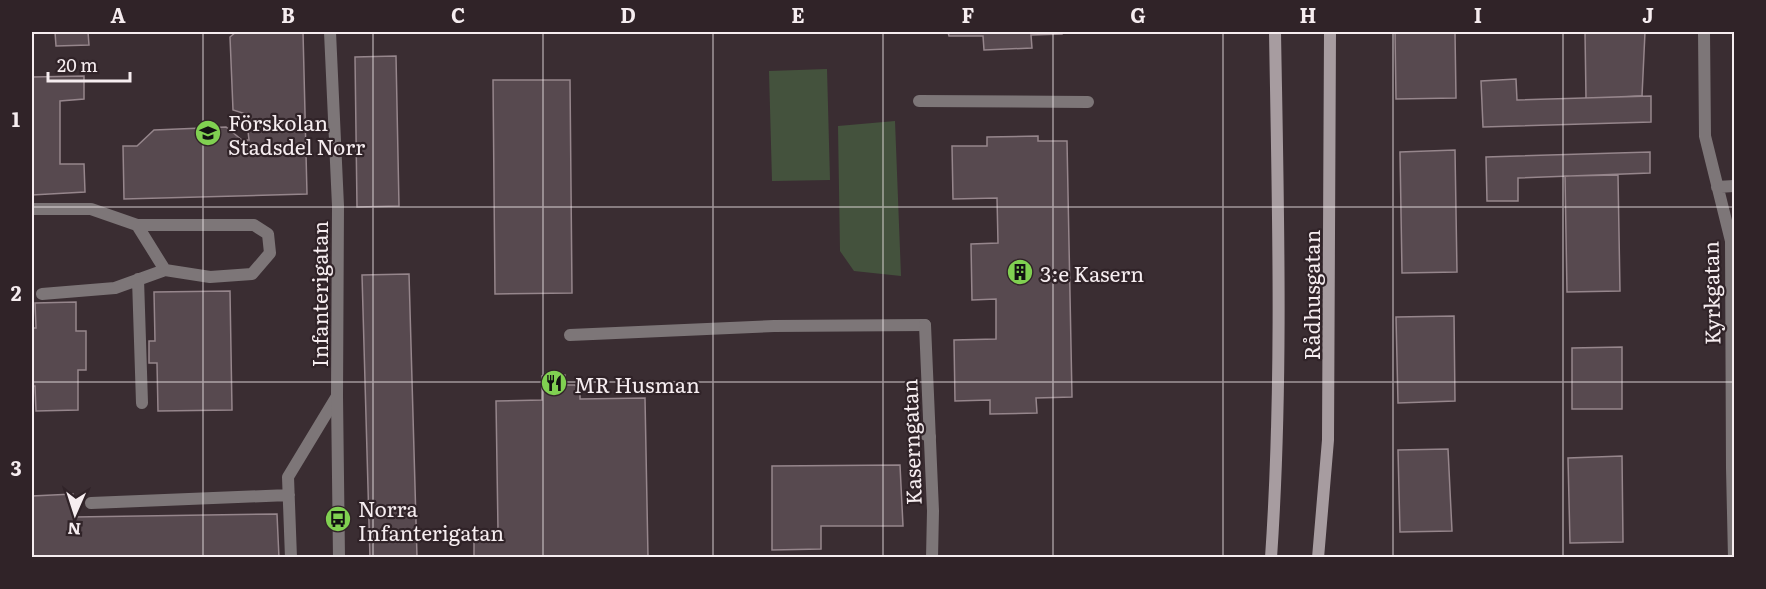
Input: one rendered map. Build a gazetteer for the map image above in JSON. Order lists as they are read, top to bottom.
{
  "streets": {
    "main road": ["Rådhusgatan"],
    "street": ["Kyrkgatan", "Infanterigatan", "Kaserngatan"]
  },
  "places": {
    "school or university": ["Förskolan Stadsdel Norr"],
    "building": ["3:e Kasern"],
    "restaurant": ["MR Husman"],
    "bus stop": ["Norra Infanterigatan"]
  },
  "scale_bar": "20 m",
  "north": "bottom",
  "grid": {
    "columns": [
      "A",
      "B",
      "C",
      "D",
      "E",
      "F",
      "G",
      "H",
      "I",
      "J"
    ],
    "rows": ["1", "2", "3"]
  }
}
